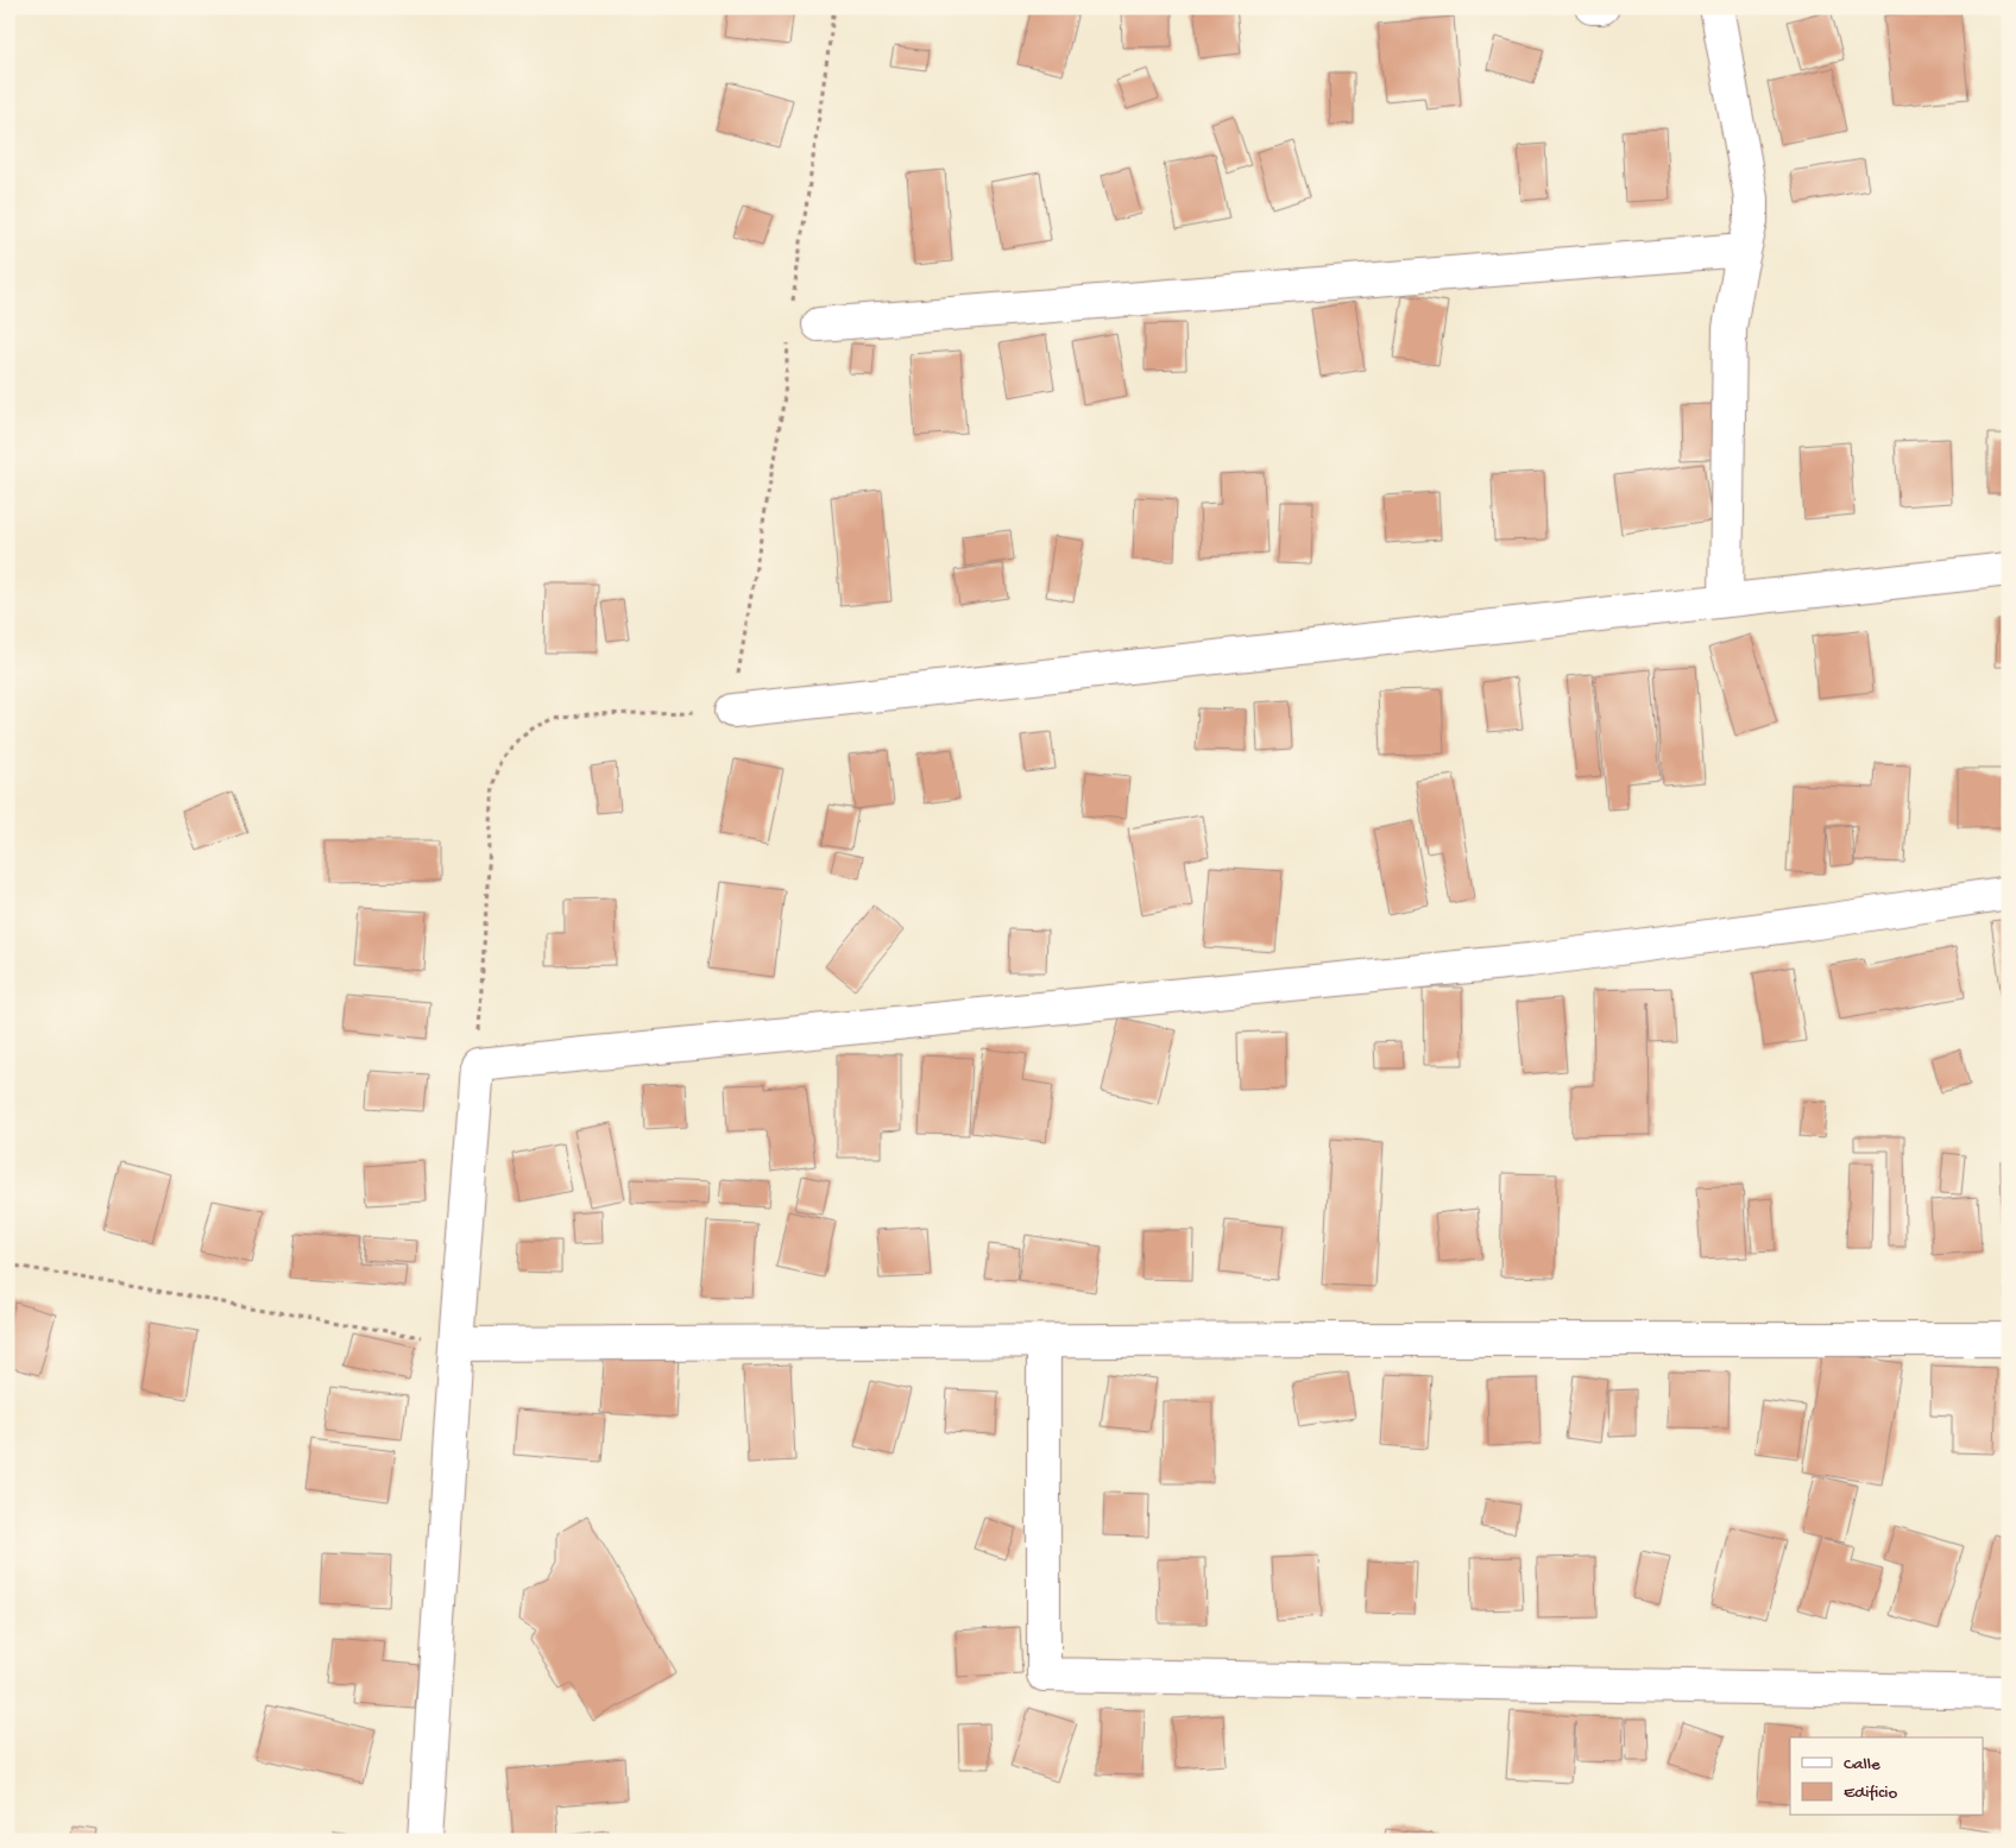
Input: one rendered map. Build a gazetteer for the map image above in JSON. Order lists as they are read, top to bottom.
{
  "legend": ["Calle", "Edificio"]
}
